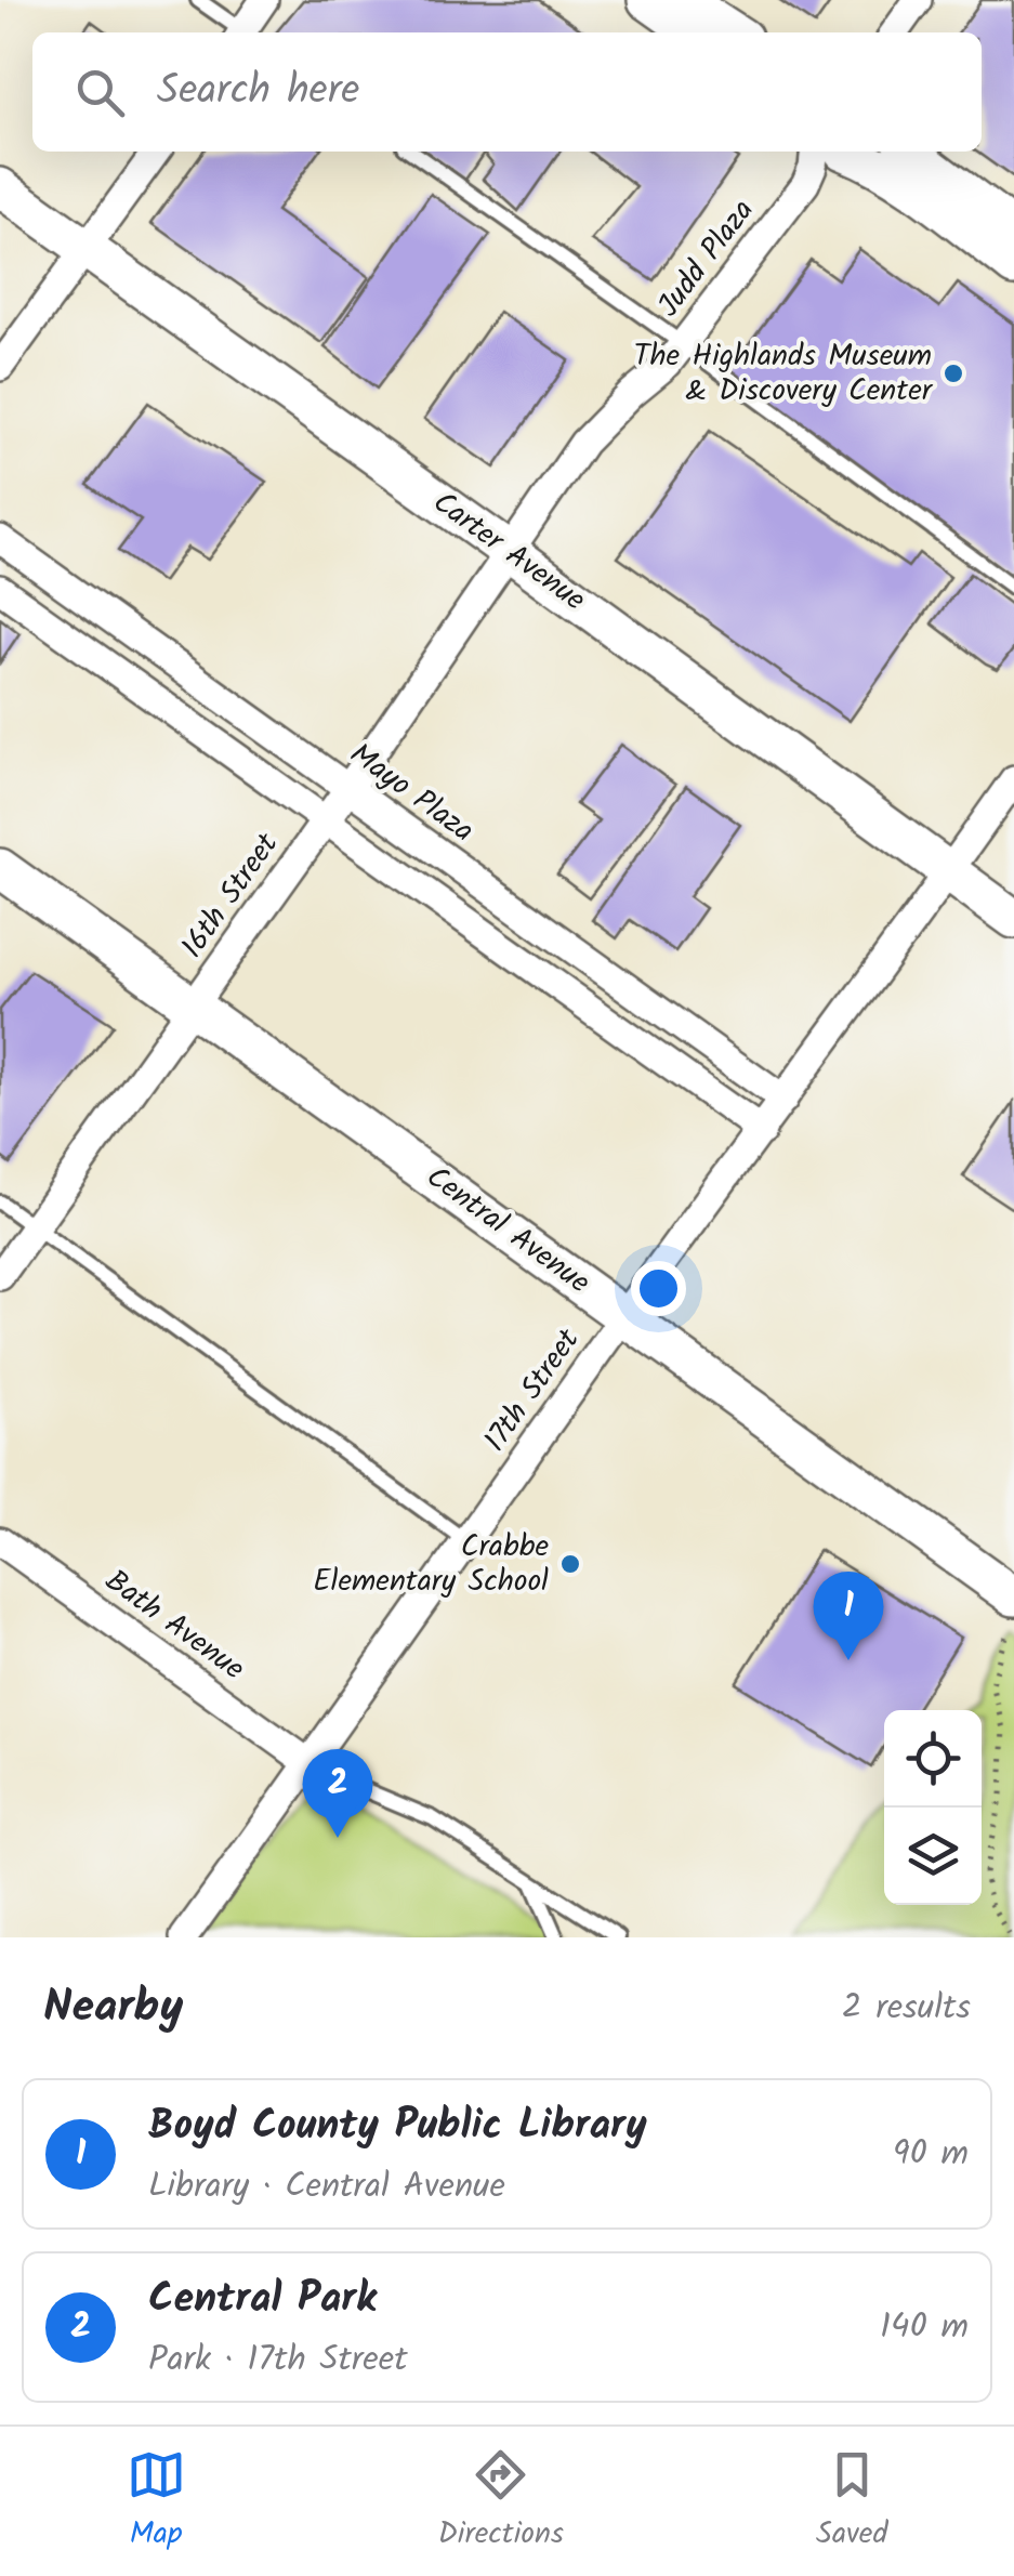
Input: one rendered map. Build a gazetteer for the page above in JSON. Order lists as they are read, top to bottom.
{
  "streets": {
    "street": [
      "Judd Plaza",
      "Carter Avenue",
      "Mayo Plaza",
      "16th Street",
      "Central Avenue",
      "17th Street",
      "Bath Avenue"
    ]
  },
  "crossings": [
    ["Judd Plaza", "Carter Avenue"],
    ["Judd Plaza", "16th Street"],
    ["Carter Avenue", "16th Street"],
    ["Carter Avenue", "17th Street"],
    ["Mayo Plaza", "16th Street"],
    ["Mayo Plaza", "17th Street"],
    ["16th Street", "Central Avenue"],
    ["Central Avenue", "17th Street"],
    ["17th Street", "Bath Avenue"]
  ],
  "places": ["The Highlands Museum & Discovery Center", "Crabbe Elementary School"],
  "page": {
    "search": "Search here",
    "pins": ["1", "2"],
    "heading": ["Nearby", "2 results"],
    "list": [
      {
        "mark": "1",
        "name": "Boyd County Public Library",
        "note": "Library · Central Avenue",
        "value": "90 m"
      },
      {
        "mark": "2",
        "name": "Central Park",
        "note": "Park · 17th Street",
        "value": "140 m"
      }
    ],
    "nav": ["Map", "Directions", "Saved"]
  }
}
